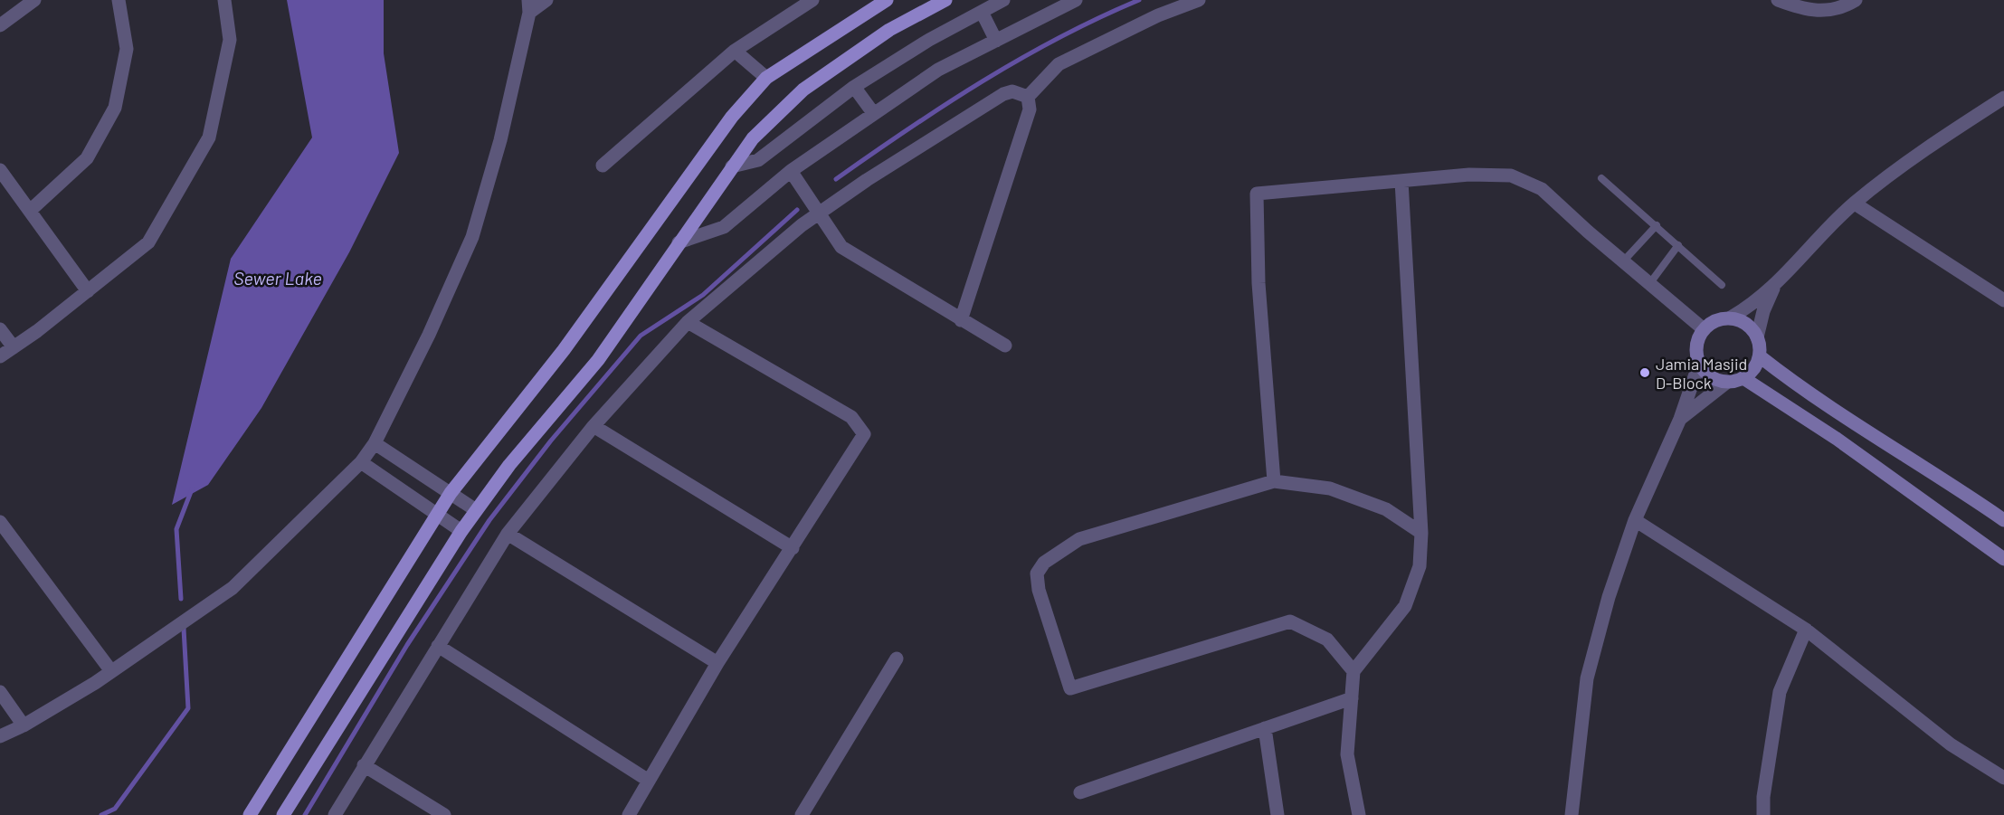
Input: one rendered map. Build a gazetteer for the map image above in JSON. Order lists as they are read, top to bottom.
{
  "water": ["Sewer Lake"],
  "places": ["Jamia Masjid D-Block"]
}
